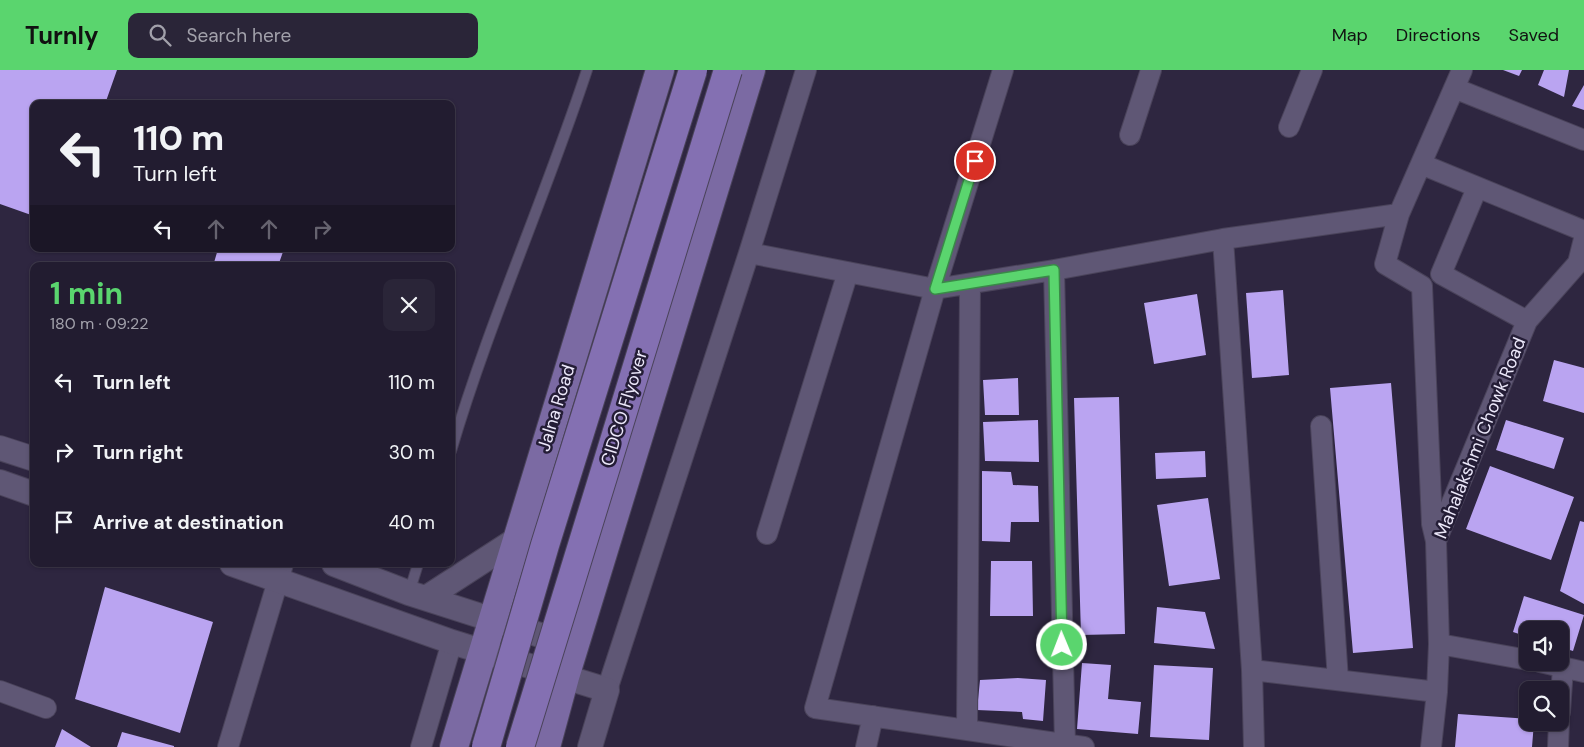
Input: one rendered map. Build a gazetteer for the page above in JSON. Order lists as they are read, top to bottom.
{
  "streets": {
    "highway": ["CIDCO Flyover"],
    "main road": ["Jalna Road"],
    "street": ["Mahalakshmi Chowk Road"]
  },
  "page": {
    "header": "Turnly",
    "search": "Search here",
    "nav": ["Map", "Directions", "Saved"],
    "turn": ["110 m", "Turn left"],
    "heading": ["1 min", "180 m · 09:22"],
    "list": [
      {
        "name": "Turn left",
        "value": "110 m"
      },
      {
        "name": "Turn right",
        "value": "30 m"
      },
      {
        "name": "Arrive at destination",
        "value": "40 m"
      }
    ]
  }
}
